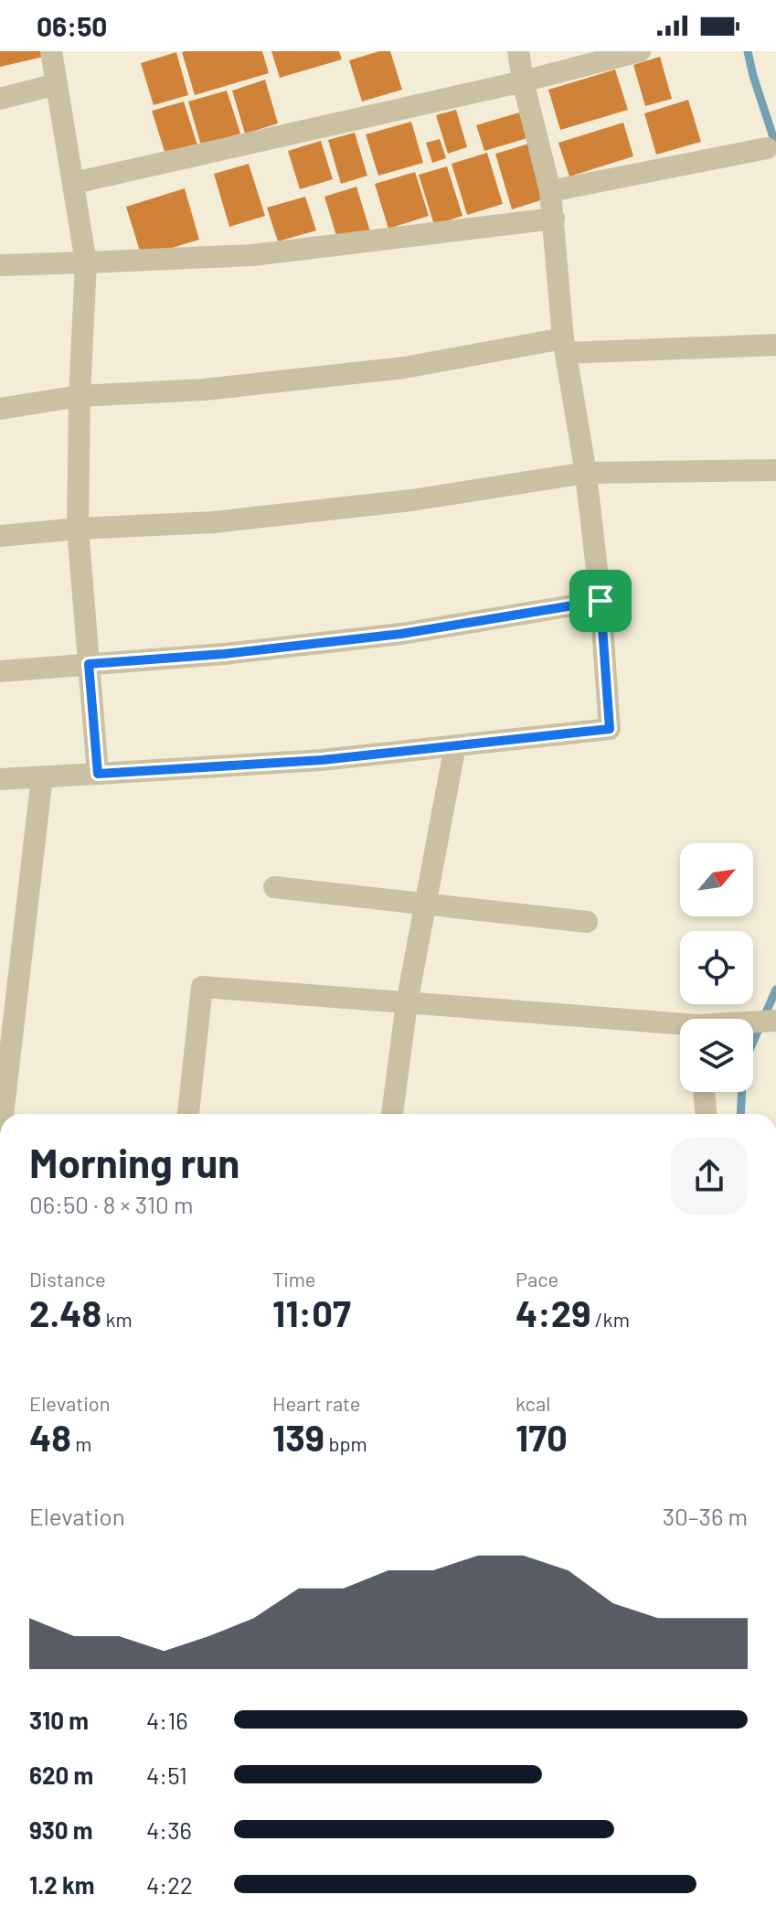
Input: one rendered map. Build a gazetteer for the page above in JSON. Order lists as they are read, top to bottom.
{
  "north": "top right",
  "page": {
    "status": "06:50",
    "heading": ["Morning run", "06:50 · 8 × 310 m"],
    "stats": [
      ["Distance", "2.48 km"],
      ["Time", "11:07"],
      ["Pace", "4:29 /km"],
      ["Elevation", "48 m"],
      ["Heart rate", "139 bpm"],
      ["kcal", "170"]
    ],
    "chart": ["Elevation", "30–36 m"],
    "list": [
      {
        "name": "310 m",
        "note": "4:16"
      },
      {
        "name": "620 m",
        "note": "4:51"
      },
      {
        "name": "930 m",
        "note": "4:36"
      },
      {
        "name": "1.2 km",
        "note": "4:22"
      }
    ]
  }
}
